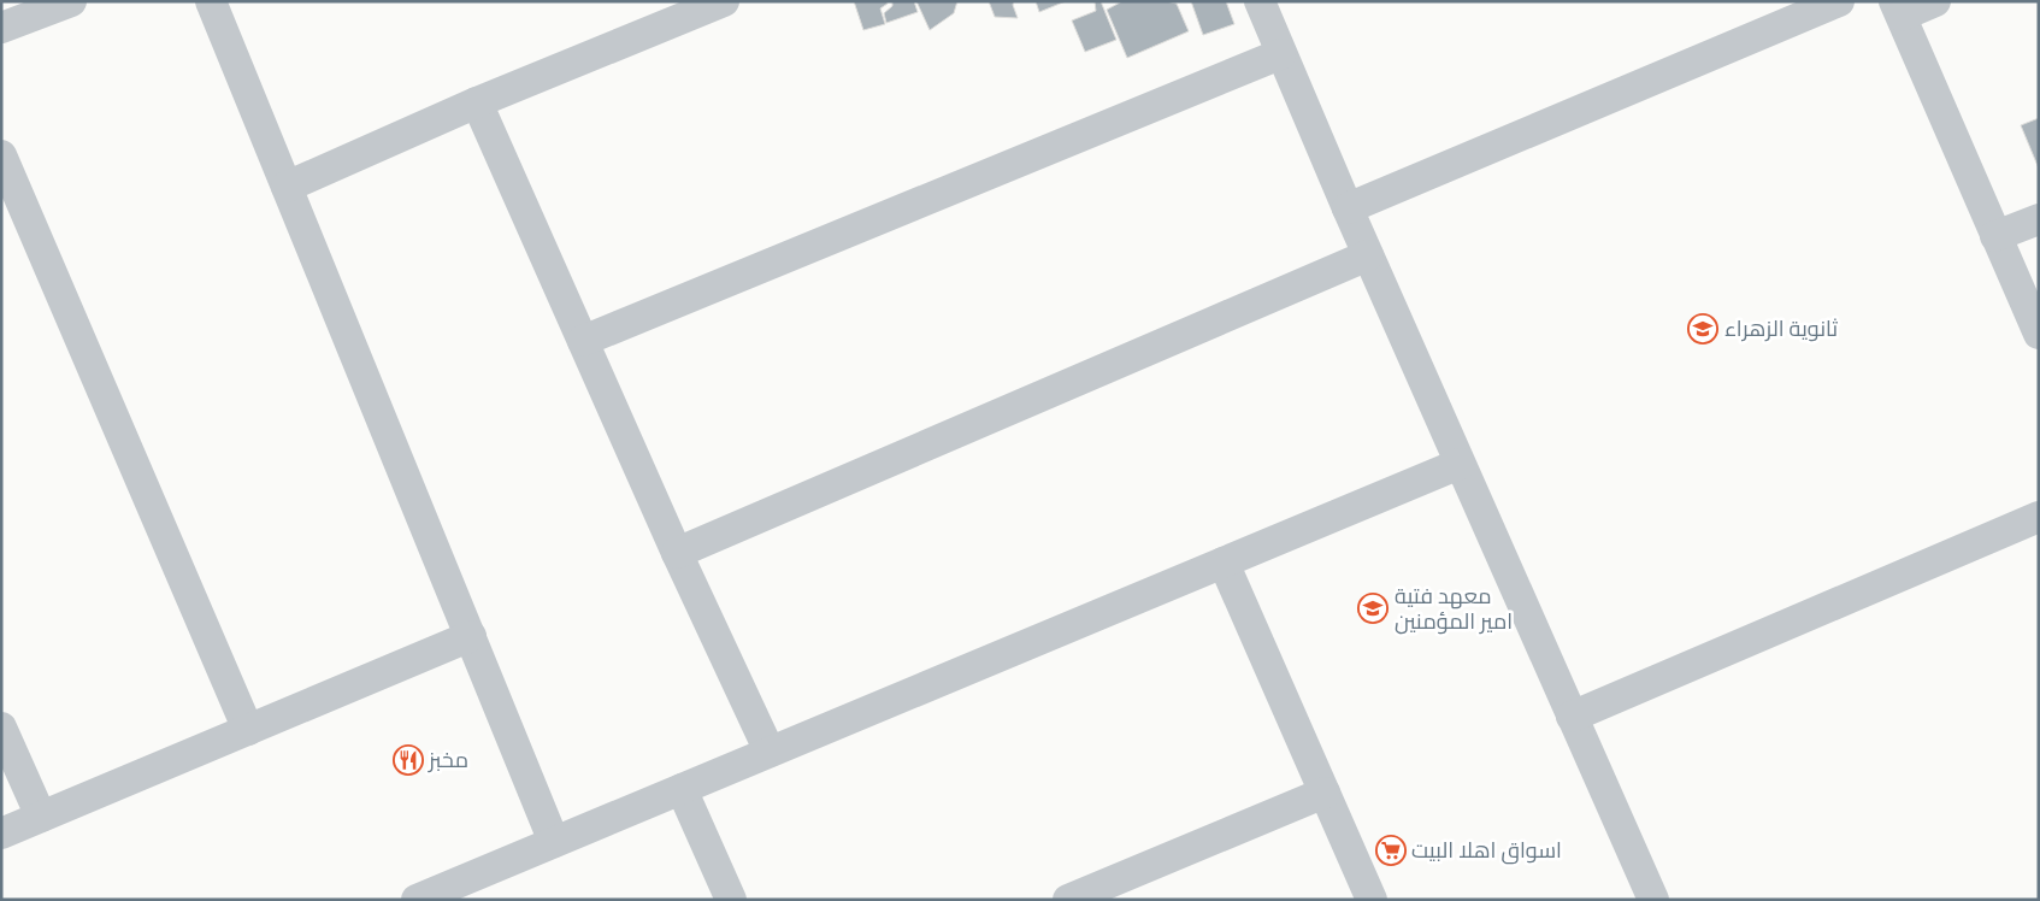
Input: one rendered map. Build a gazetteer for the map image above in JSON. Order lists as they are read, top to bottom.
{
  "places": {
    "school or university": ["ثانوية الزهراء", "معهد فتية امير المؤمنين"],
    "restaurant": ["مخبز"],
    "supermarket": ["اسواق اهلا البيت"]
  }
}
